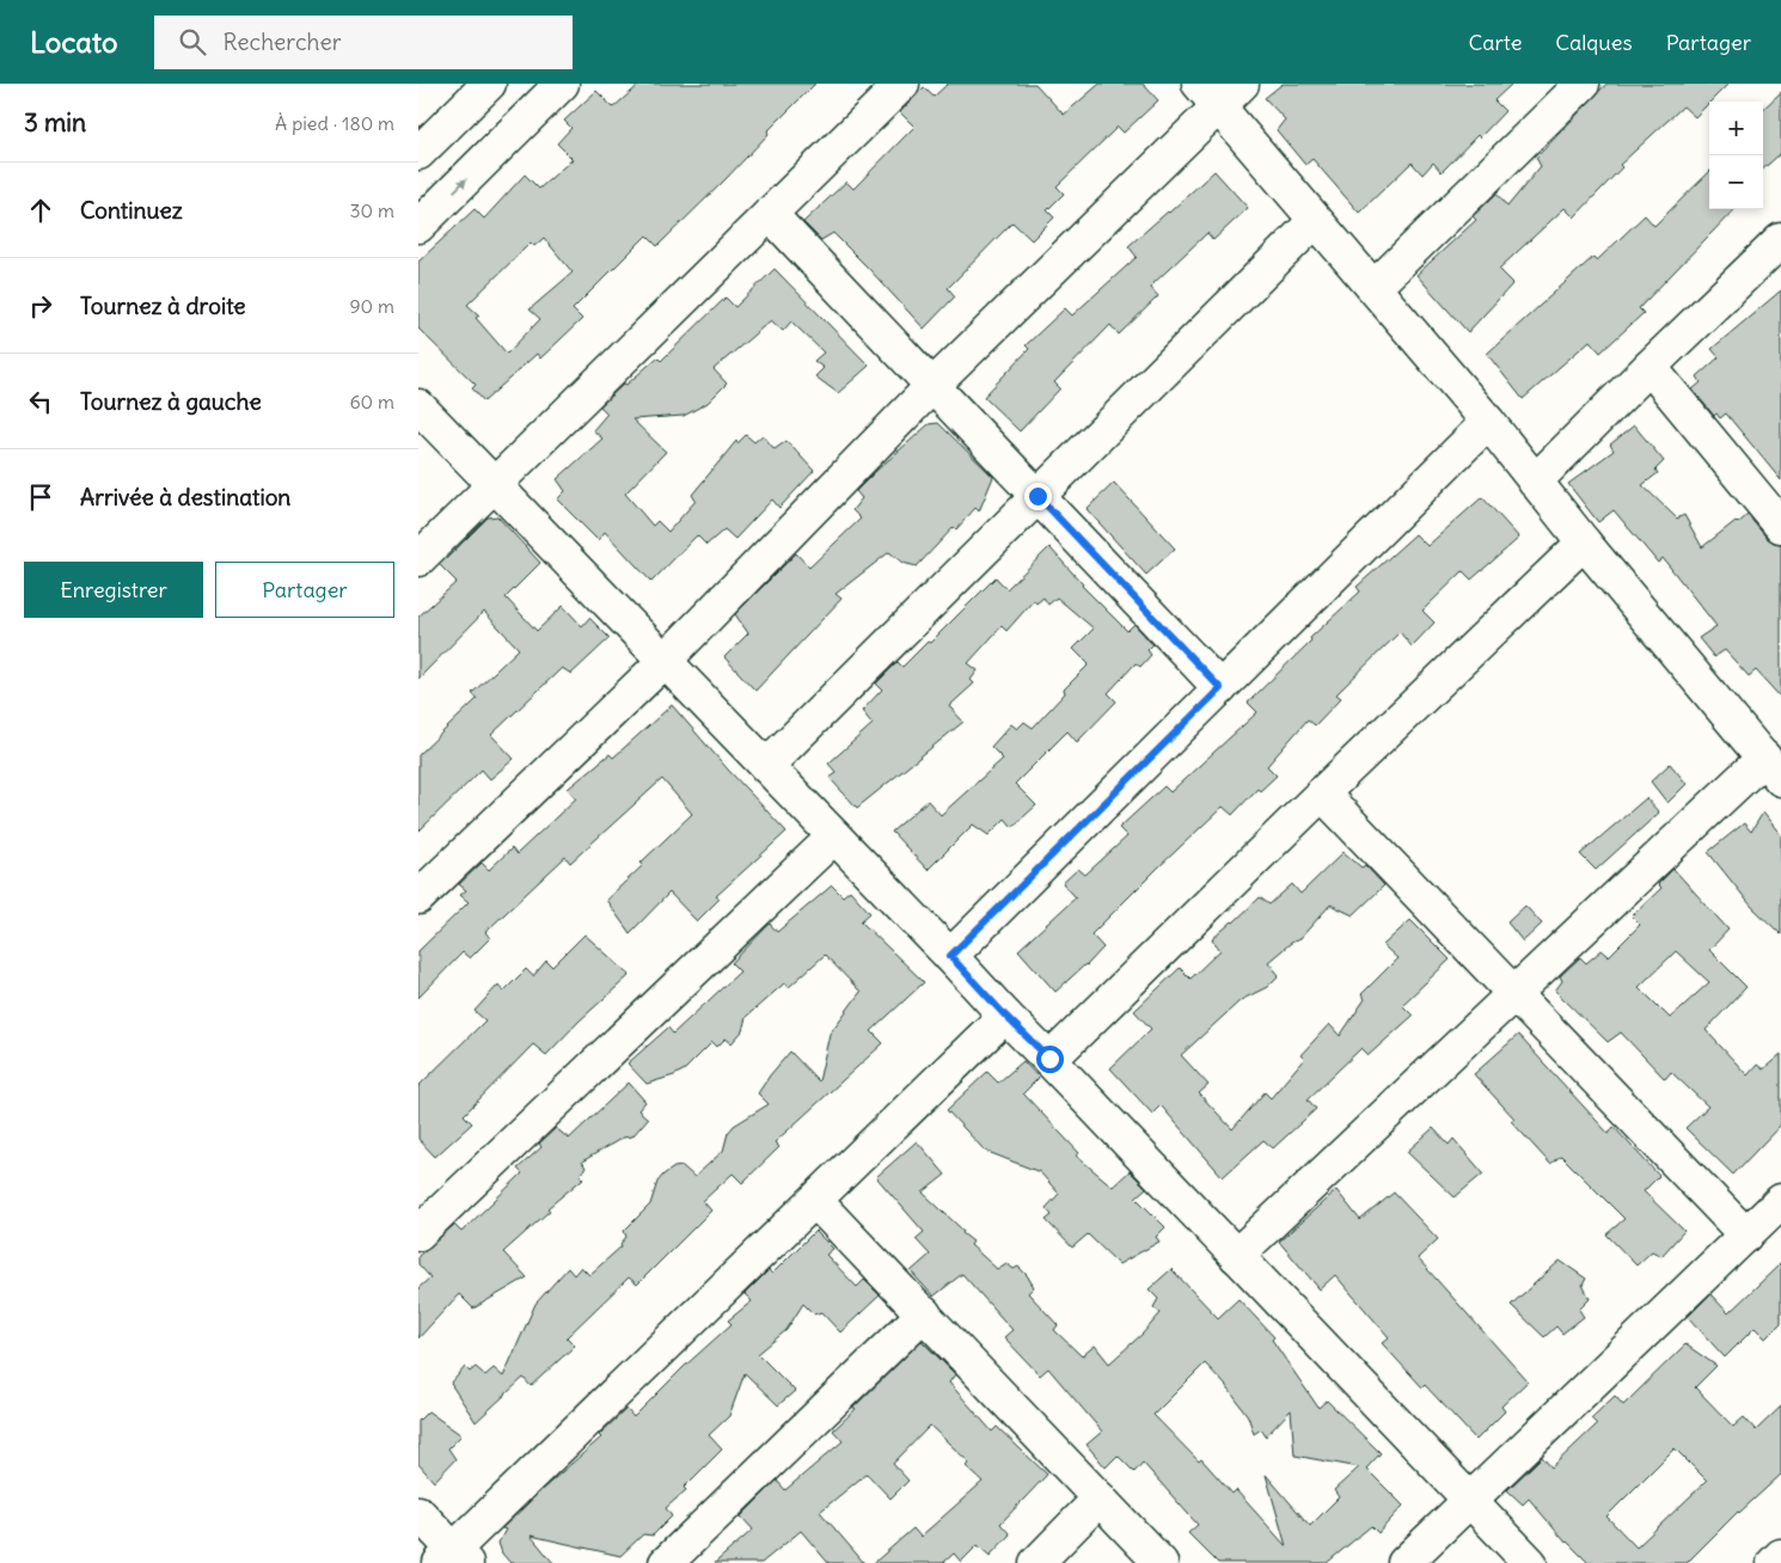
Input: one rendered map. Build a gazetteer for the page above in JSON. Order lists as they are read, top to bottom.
{
  "page": {
    "header": "Locato",
    "search": "Rechercher",
    "nav": ["Carte", "Calques", "Partager"],
    "heading": ["3 min", "À pied · 180 m"],
    "map_buttons": ["+", "−"],
    "list": [
      ["Continuez", "30 m"],
      ["Tournez à droite", "90 m"],
      ["Tournez à gauche", "60 m"],
      "Arrivée à destination"
    ],
    "buttons": ["Enregistrer", "Partager"]
  }
}
